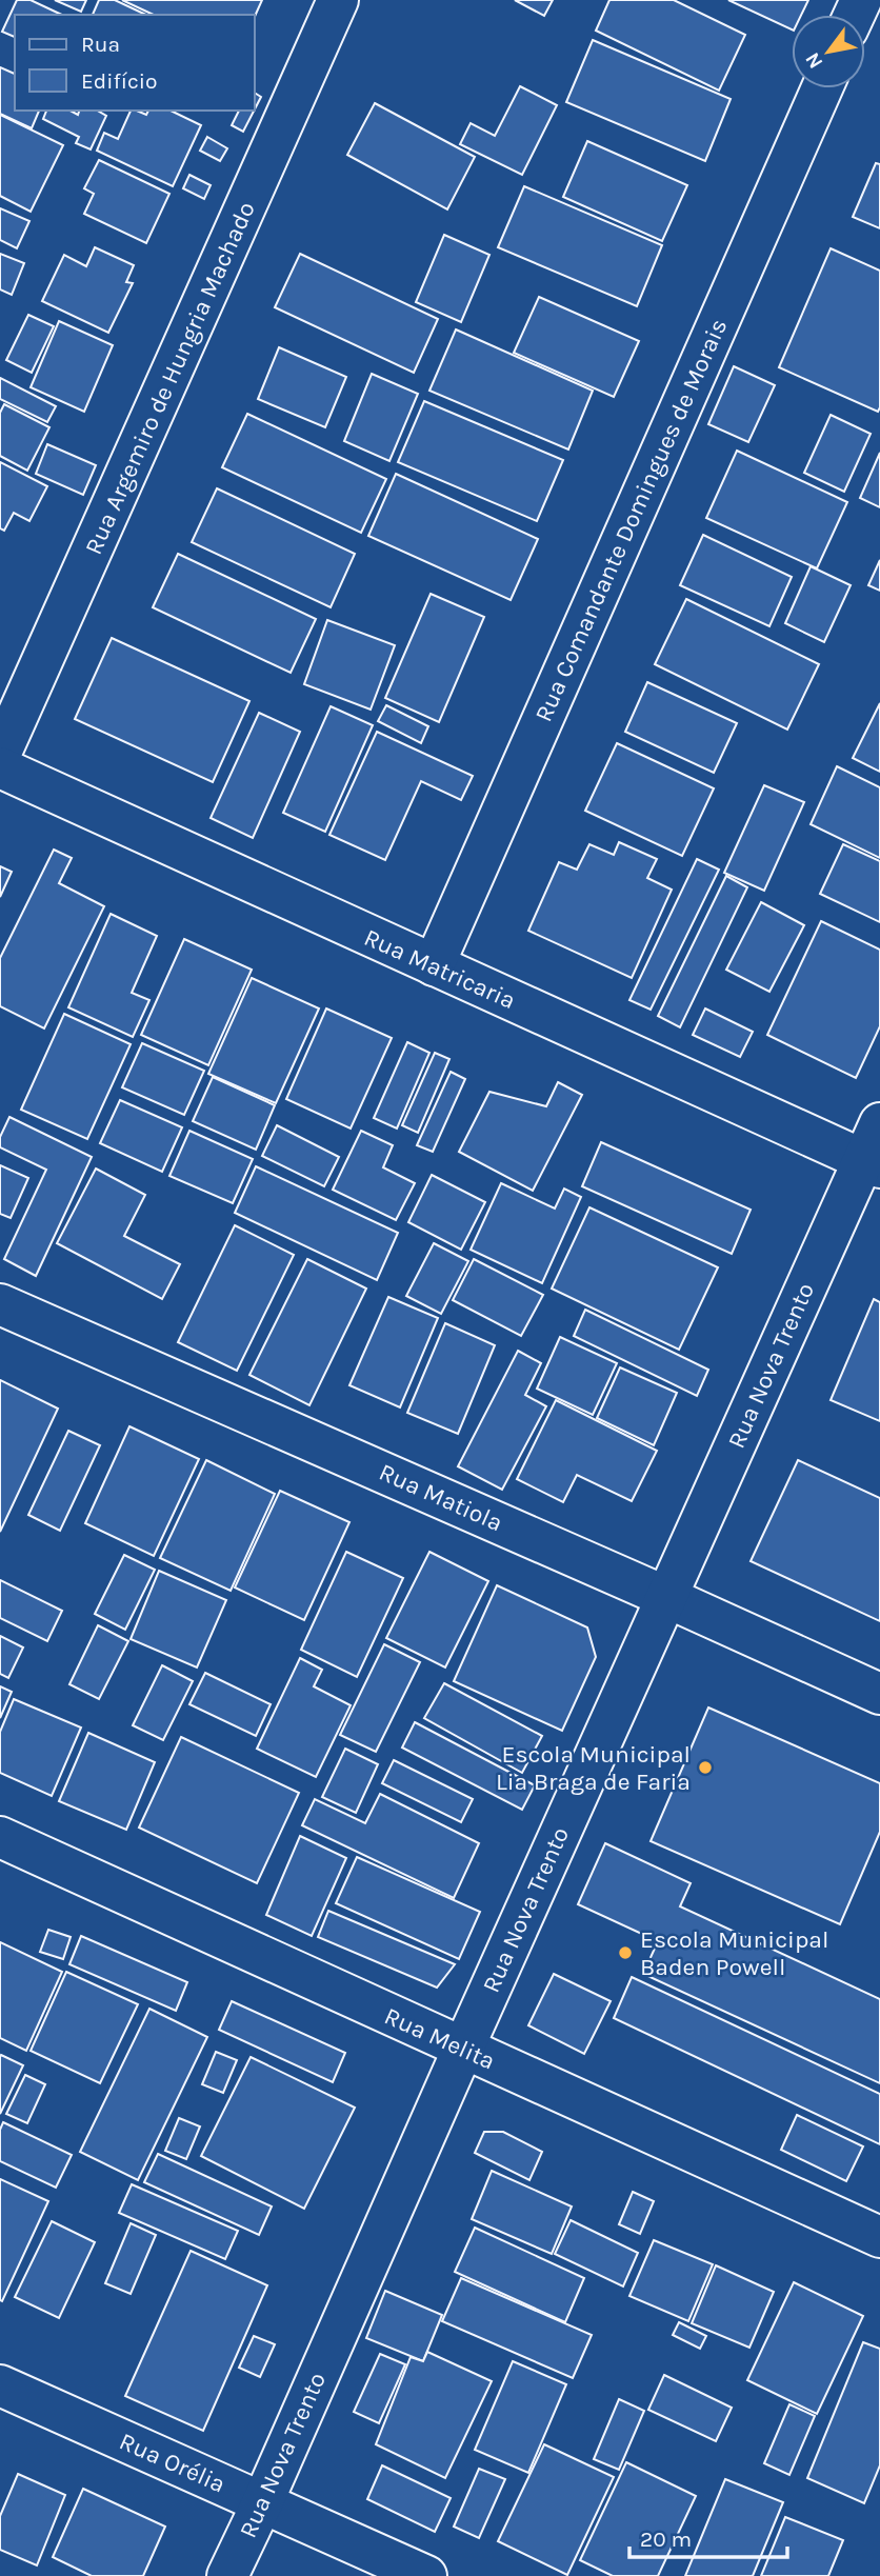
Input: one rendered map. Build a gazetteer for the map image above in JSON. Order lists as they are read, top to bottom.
{
  "streets": {
    "street": [
      "Rua Argemiro de Hungria Machado",
      "Rua Comandante Domingues de Morais",
      "Rua Matricaria",
      "Rua Nova Trento",
      "Rua Matiola",
      "Rua Melita",
      "Rua Orélia"
    ]
  },
  "crossings": [
    ["Rua Comandante Domingues de Morais", "Rua Matricaria"],
    ["Rua Matricaria", "Rua Nova Trento"],
    ["Rua Nova Trento", "Rua Matiola"],
    ["Rua Nova Trento", "Rua Melita"],
    ["Rua Nova Trento", "Rua Orélia"]
  ],
  "places": ["Escola Municipal Lia Braga de Faria", "Escola Municipal Baden Powell"],
  "legend": ["Rua", "Edifício"],
  "scale_bar": "20 m",
  "north": "bottom left"
}
